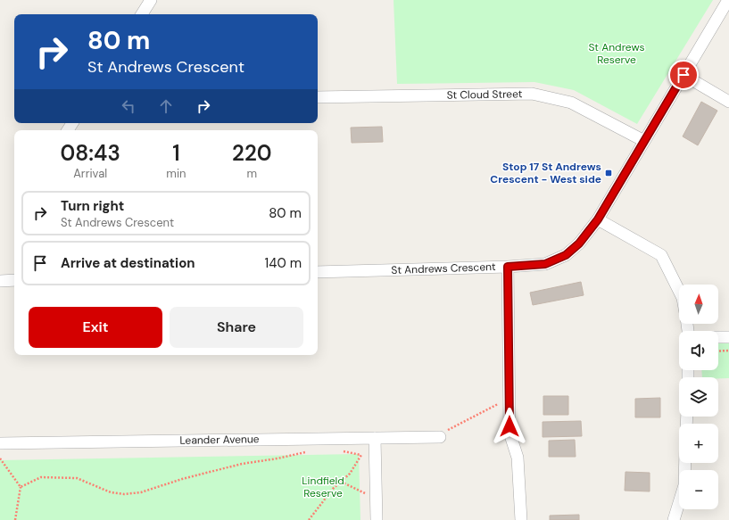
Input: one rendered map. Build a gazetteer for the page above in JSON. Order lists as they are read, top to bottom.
{
  "streets": {
    "street": ["St Cloud Street", "St Andrews Crescent", "Leander Avenue"]
  },
  "crossings": [
    ["St Cloud Street", "St Andrews Crescent"]
  ],
  "parks": ["St Andrews Reserve", "Lindfield Reserve"],
  "places": {
    "transit": ["Stop 17 St Andrews Crescent - West side"]
  },
  "north": "top",
  "page": {
    "turn": ["80 m", "St Andrews Crescent"],
    "eta": [
      "08:43",
      "Arrival",
      "1",
      "min",
      "220",
      "m"
    ],
    "list": [
      {
        "name": "Turn right",
        "note": "St Andrews Crescent",
        "value": "80 m"
      },
      {
        "name": "Arrive at destination",
        "value": "140 m"
      }
    ],
    "map_buttons": ["+", "−"],
    "buttons": ["Exit", "Share"]
  }
}
